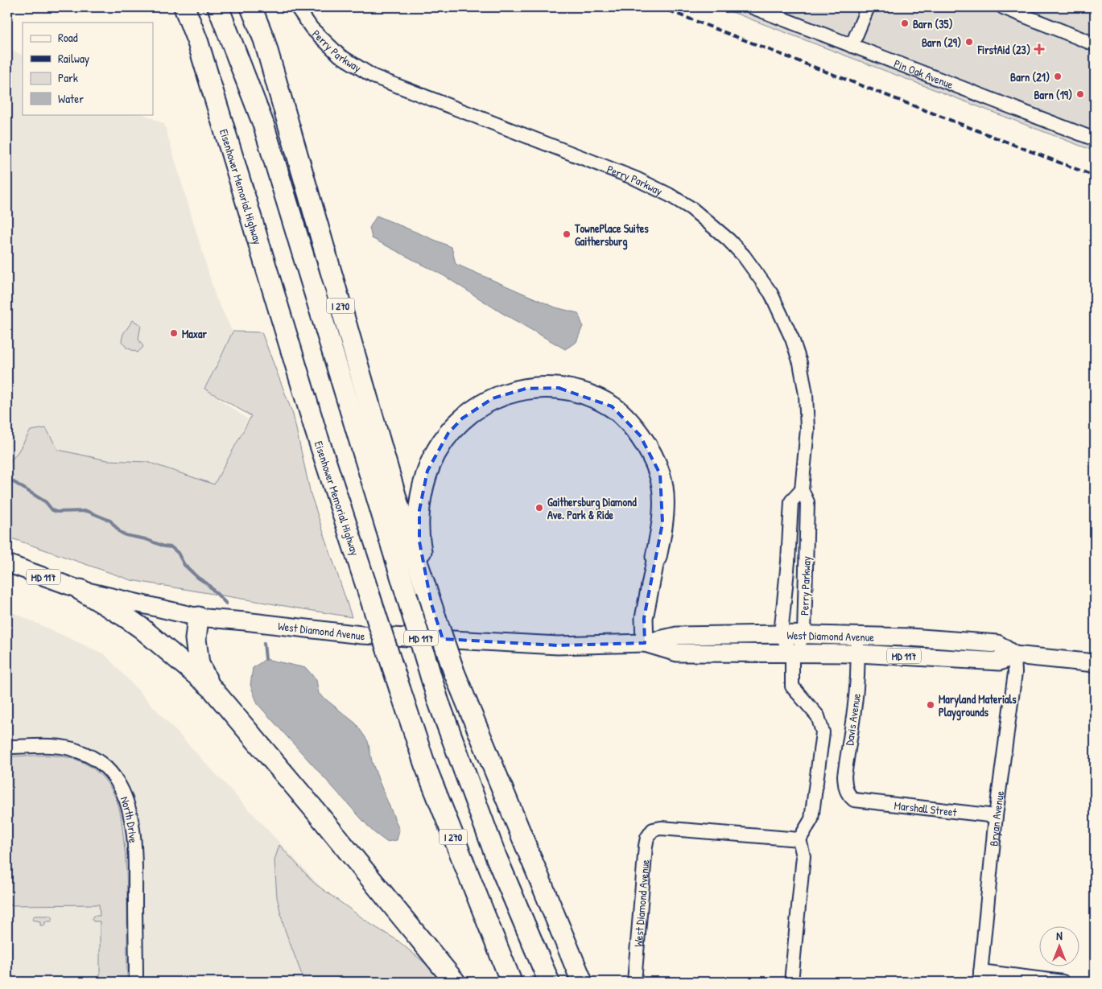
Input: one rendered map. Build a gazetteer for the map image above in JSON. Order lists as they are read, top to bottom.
{
  "streets": {
    "highway": ["Eisenhower Memorial Highway", "I 270"],
    "main road": ["MD 117", "West Diamond Avenue"],
    "street": [
      "Perry Parkway",
      "Pin Oak Avenue",
      "Davis Avenue",
      "Marshall Street",
      "Bryan Avenue",
      "North Drive"
    ]
  },
  "crossings": [
    ["Perry Parkway", "West Diamond Avenue"],
    ["West Diamond Avenue", "Davis Avenue"],
    ["West Diamond Avenue", "Bryan Avenue"],
    ["Davis Avenue", "Marshall Street"],
    ["Marshall Street", "Bryan Avenue"]
  ],
  "places": {
    "other": [
      "Barn (35)",
      "Barn (29)",
      "Barn (21)",
      "Barn (19)",
      "TownePlace Suites Gaithersburg",
      "Maxar",
      "Gaithersburg Diamond Ave. Park & Ride",
      "Maryland Materials Playgrounds"
    ],
    "health": ["FirstAid (23)"]
  },
  "legend": [
    "Road",
    "Railway",
    "Park",
    "Water"
  ],
  "north": "top"
}
